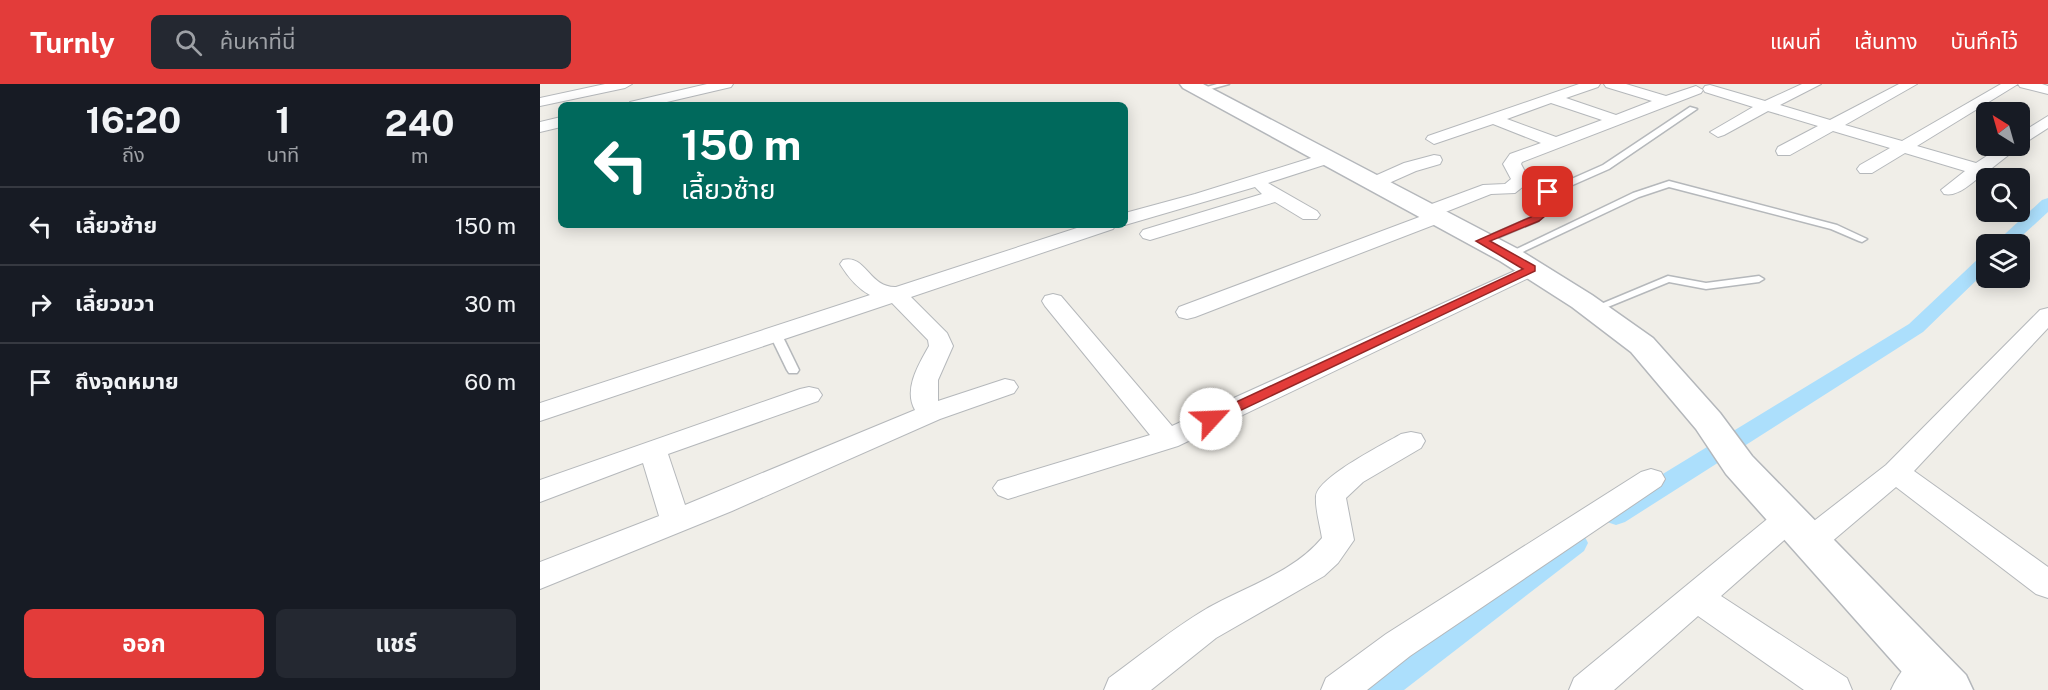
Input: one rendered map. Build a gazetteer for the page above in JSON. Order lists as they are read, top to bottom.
{
  "north": "top left",
  "page": {
    "header": "Turnly",
    "search": "ค้นหาที่นี่",
    "nav": ["แผนที่", "เส้นทาง", "บันทึกไว้"],
    "eta": [
      "16:20",
      "ถึง",
      "1",
      "นาที",
      "240",
      "m"
    ],
    "turn": ["150 m", "เลี้ยวซ้าย"],
    "list": [
      {
        "name": "เลี้ยวซ้าย",
        "value": "150 m"
      },
      {
        "name": "เลี้ยวขวา",
        "value": "30 m"
      },
      {
        "name": "ถึงจุดหมาย",
        "value": "60 m"
      }
    ],
    "buttons": ["ออก", "แชร์"]
  }
}
